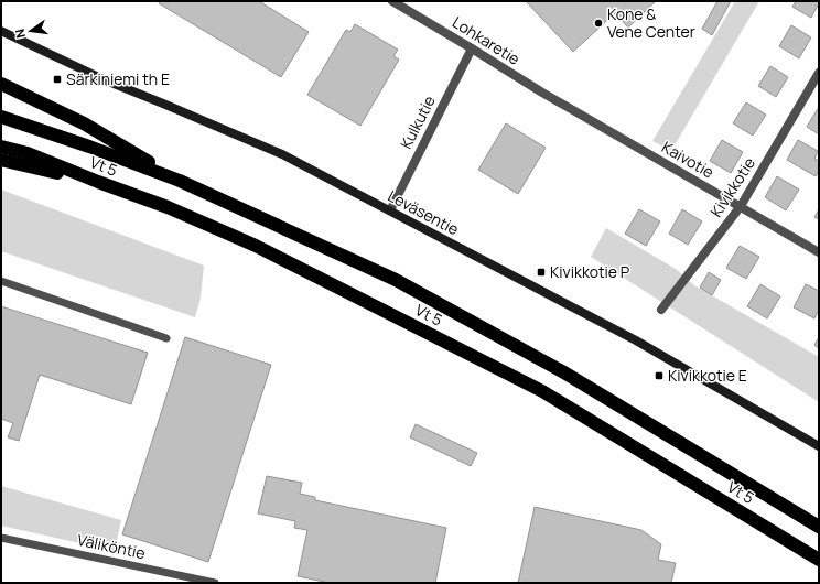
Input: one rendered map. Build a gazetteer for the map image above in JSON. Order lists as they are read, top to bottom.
{
  "streets": {
    "highway": ["Vt 5"],
    "main road": ["Leväsentie"],
    "street": [
      "Lohkaretie",
      "Kulkutie",
      "Kaivotie",
      "Kivikkotie"
    ],
    "lane": ["Väliköntie"]
  },
  "crossings": [
    ["Lohkaretie", "Kulkutie"],
    ["Lohkaretie", "Kaivotie"],
    ["Kulkutie", "Leväsentie"],
    ["Kaivotie", "Kivikkotie"]
  ],
  "places": {
    "other": ["Kone & Vene Center"],
    "transit": ["Särkiniemi th E", "Kivikkotie P", "Kivikkotie E"]
  },
  "north": "left"
}
